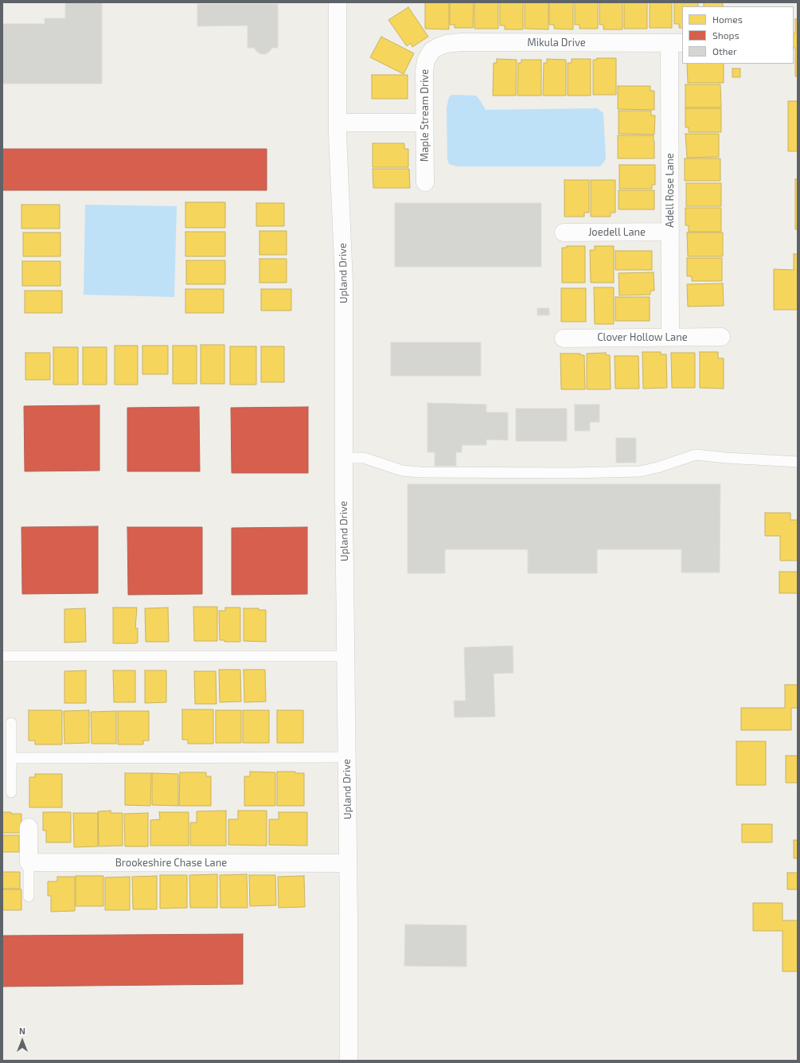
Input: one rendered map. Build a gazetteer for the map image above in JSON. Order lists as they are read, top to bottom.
{
  "streets": {
    "street": [
      "Mikula Drive",
      "Maple Stream Drive",
      "Adell Rose Lane",
      "Joedell Lane",
      "Upland Drive",
      "Clover Hollow Lane",
      "Brookeshire Chase Lane"
    ]
  },
  "crossings": [
    ["Mikula Drive", "Maple Stream Drive"],
    ["Mikula Drive", "Adell Rose Lane"],
    ["Adell Rose Lane", "Joedell Lane"],
    ["Adell Rose Lane", "Clover Hollow Lane"],
    ["Upland Drive", "Brookeshire Chase Lane"]
  ],
  "legend": ["Homes", "Shops", "Other"],
  "north": "top"
}
